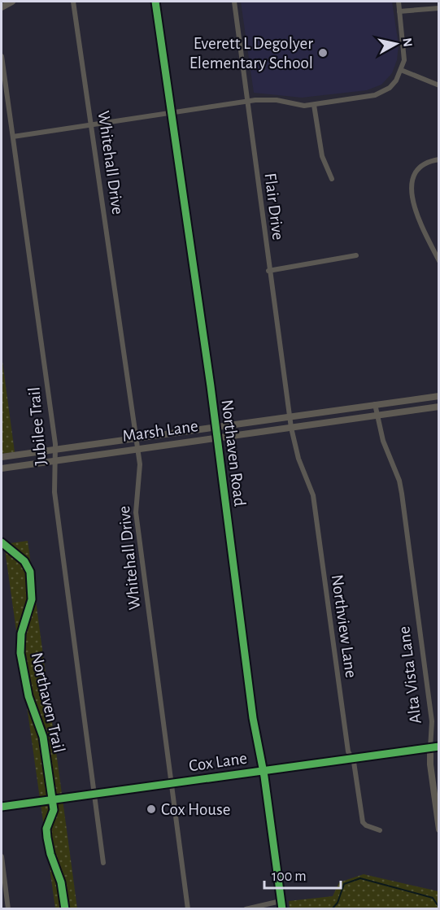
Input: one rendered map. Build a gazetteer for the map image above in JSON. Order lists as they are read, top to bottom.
{
  "streets": {
    "street": [
      "Whitehall Drive",
      "Flair Drive",
      "Jubilee Trail",
      "Marsh Lane",
      "Northaven Road",
      "Northview Lane",
      "Alta Vista Lane",
      "Cox Lane"
    ],
    "cycle path": ["Northaven Trail"]
  },
  "crossings": [
    ["Whitehall Drive", "Marsh Lane"],
    ["Whitehall Drive", "Cox Lane"],
    ["Flair Drive", "Marsh Lane"],
    ["Flair Drive", "Northview Lane"],
    ["Jubilee Trail", "Marsh Lane"],
    ["Jubilee Trail", "Cox Lane"],
    ["Marsh Lane", "Northaven Road"],
    ["Marsh Lane", "Northview Lane"],
    ["Marsh Lane", "Alta Vista Lane"],
    ["Northaven Road", "Cox Lane"],
    ["Northview Lane", "Cox Lane"],
    ["Alta Vista Lane", "Cox Lane"]
  ],
  "places": ["Everett L Degolyer Elementary School", "Cox House"],
  "scale_bar": "100 m",
  "north": "right"
}
